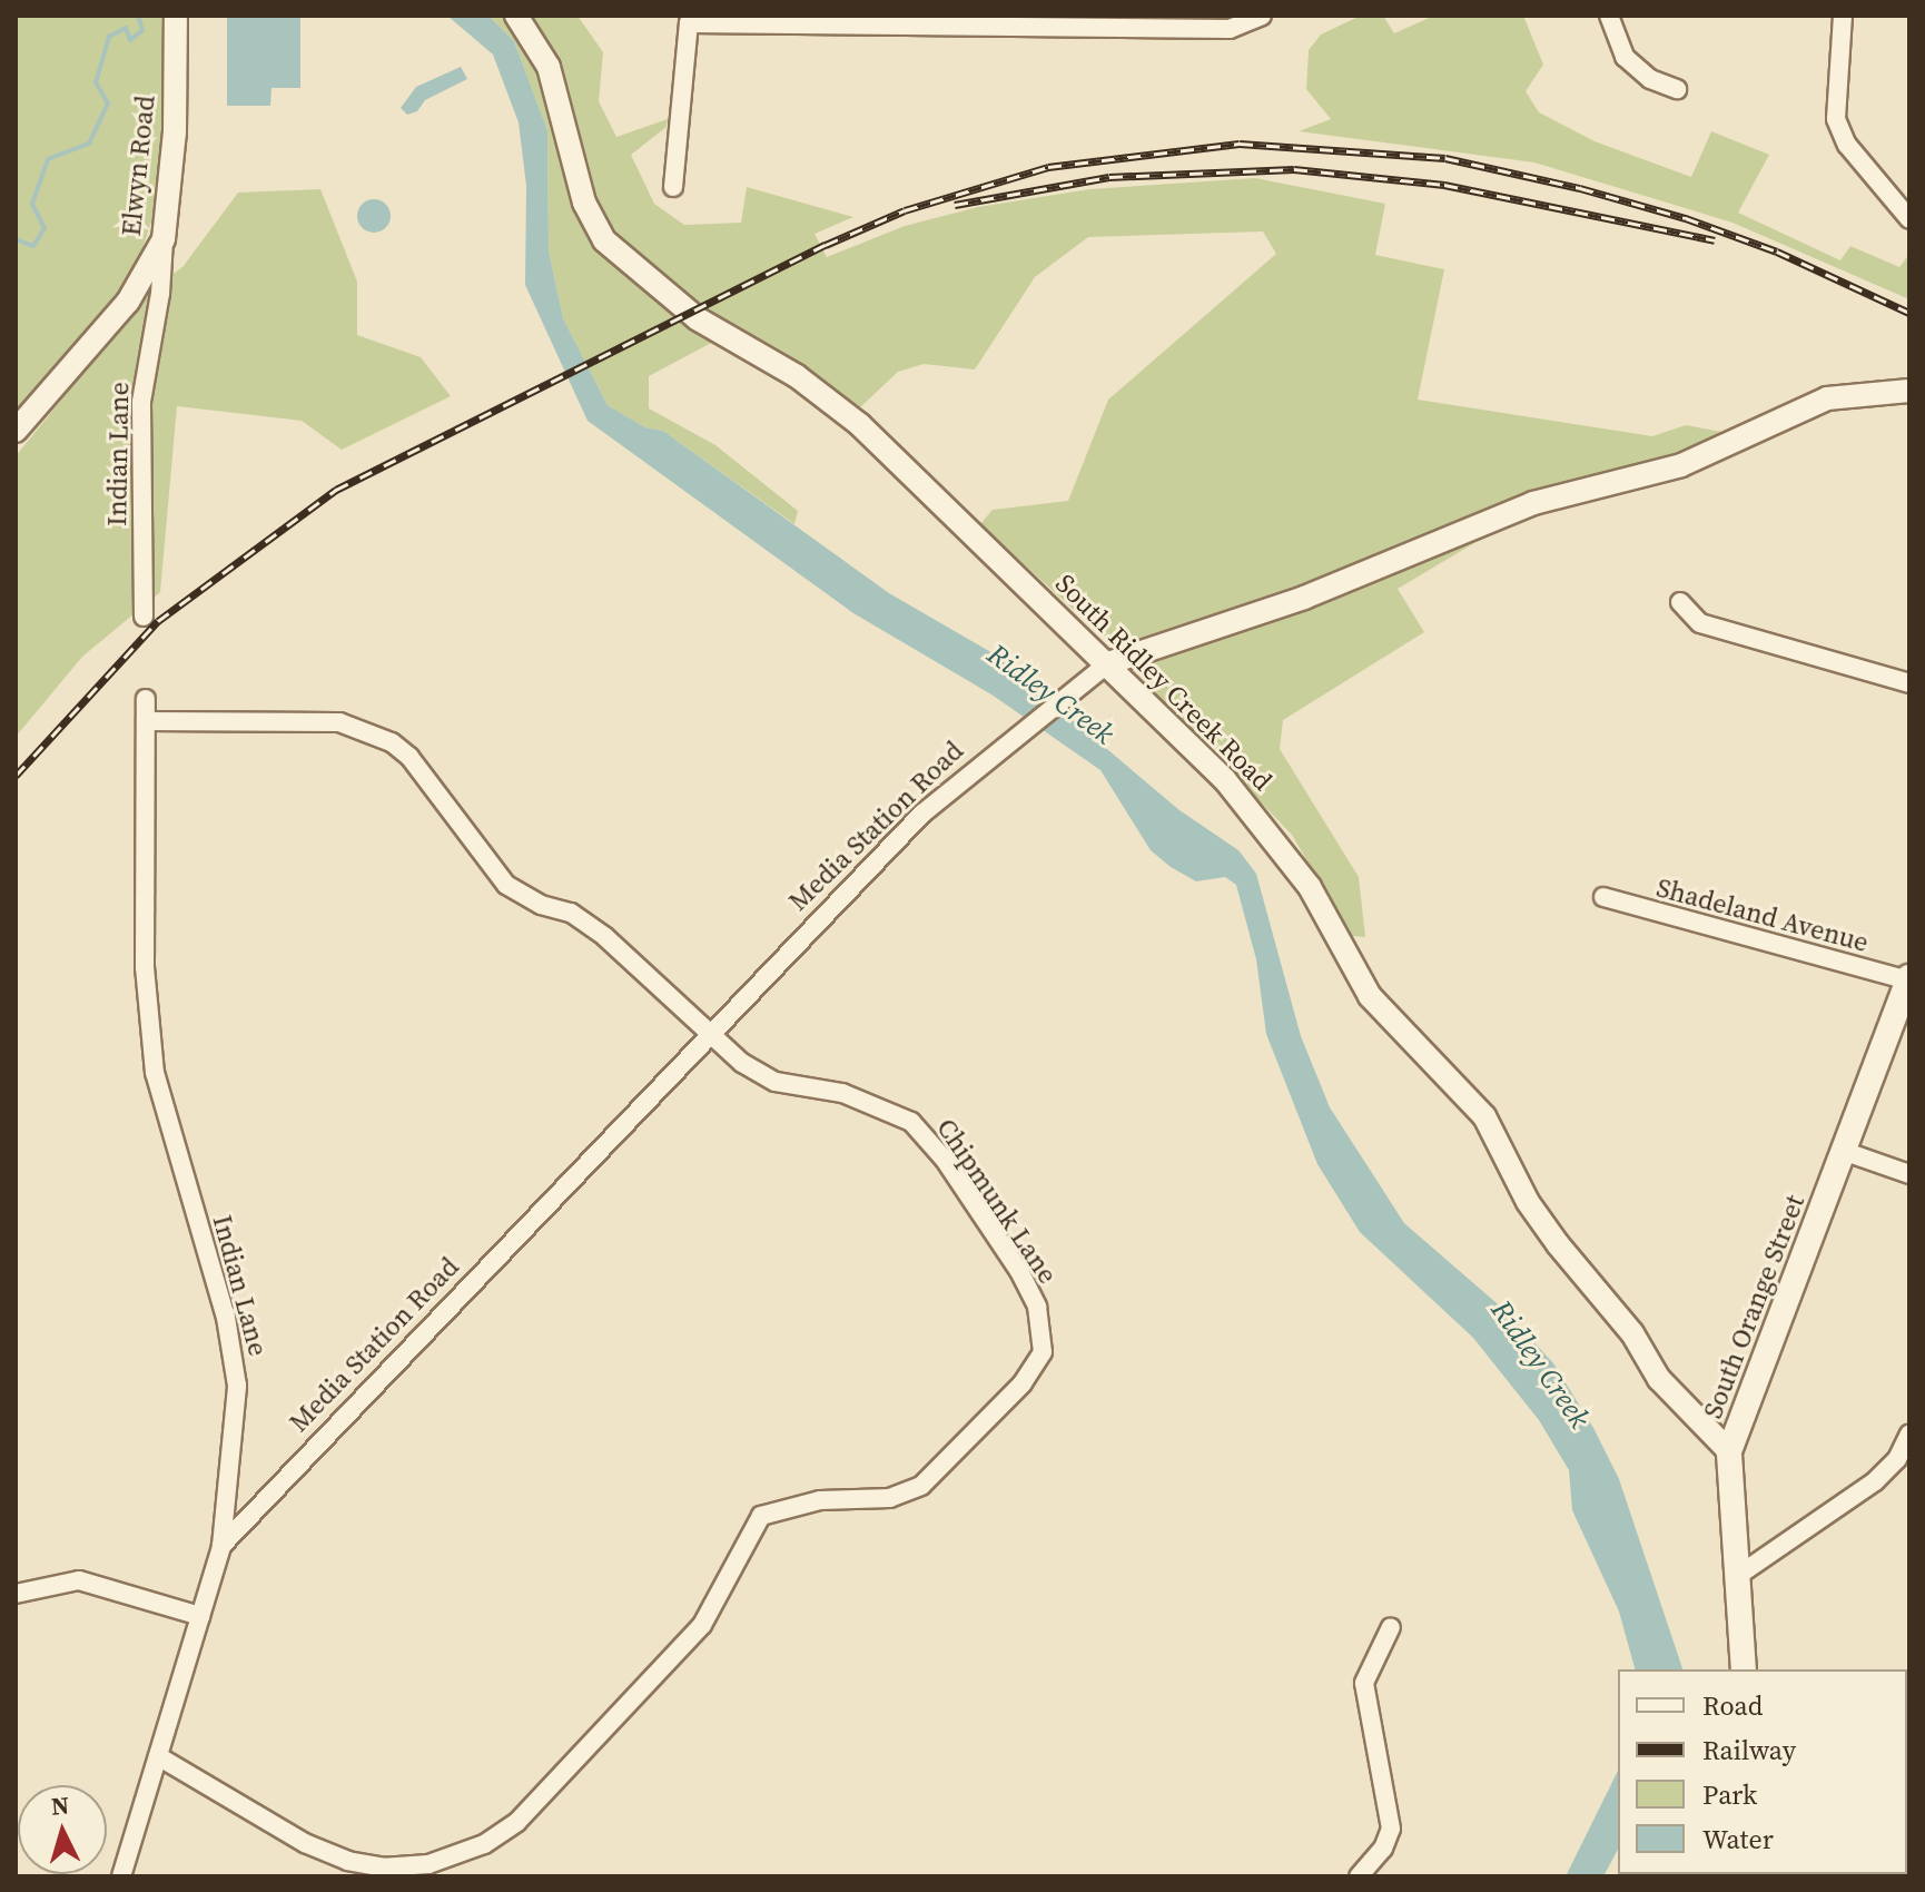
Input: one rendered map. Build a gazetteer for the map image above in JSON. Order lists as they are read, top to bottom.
{
  "streets": {
    "main road": ["South Orange Street"],
    "street": [
      "Elwyn Road",
      "Indian Lane",
      "South Ridley Creek Road",
      "Media Station Road",
      "Shadeland Avenue",
      "Chipmunk Lane"
    ]
  },
  "crossings": [
    ["Elwyn Road", "Indian Lane"],
    ["Indian Lane", "Media Station Road"],
    ["Indian Lane", "Chipmunk Lane"],
    ["South Ridley Creek Road", "Media Station Road"],
    ["South Ridley Creek Road", "South Orange Street"],
    ["Media Station Road", "Chipmunk Lane"],
    ["Shadeland Avenue", "South Orange Street"]
  ],
  "water": ["Ridley Creek"],
  "legend": [
    "Road",
    "Railway",
    "Park",
    "Water"
  ],
  "north": "top"
}
